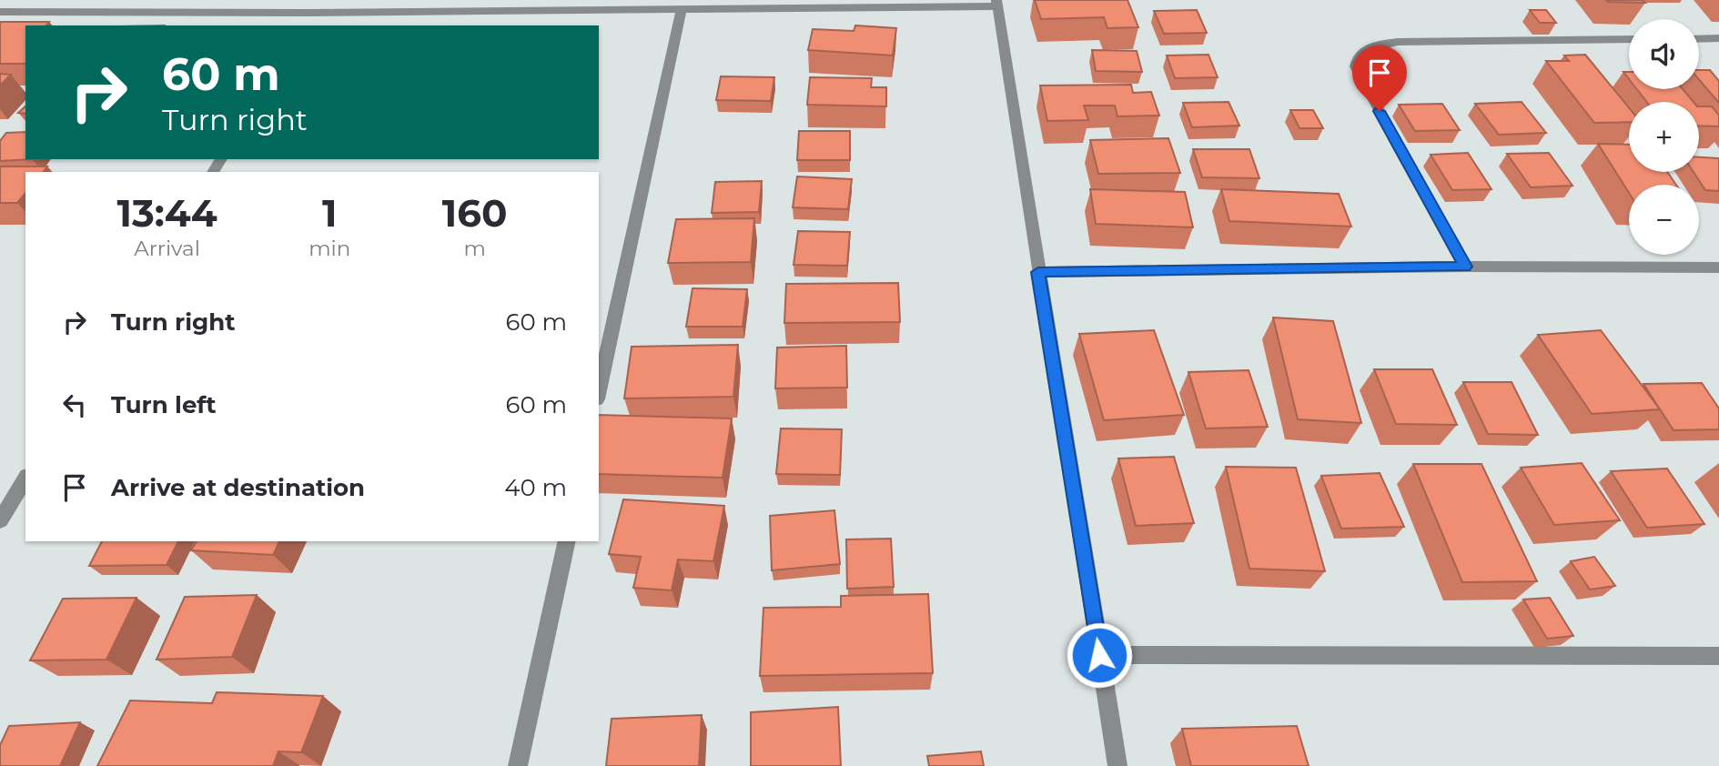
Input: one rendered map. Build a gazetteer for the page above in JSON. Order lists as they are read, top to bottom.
{
  "page": {
    "map_buttons": ["+", "−"],
    "turn": ["60 m", "Turn right"],
    "eta": [
      "13:44",
      "Arrival",
      "1",
      "min",
      "160",
      "m"
    ],
    "list": [
      {
        "name": "Turn right",
        "value": "60 m"
      },
      {
        "name": "Turn left",
        "value": "60 m"
      },
      {
        "name": "Arrive at destination",
        "value": "40 m"
      }
    ]
  }
}
